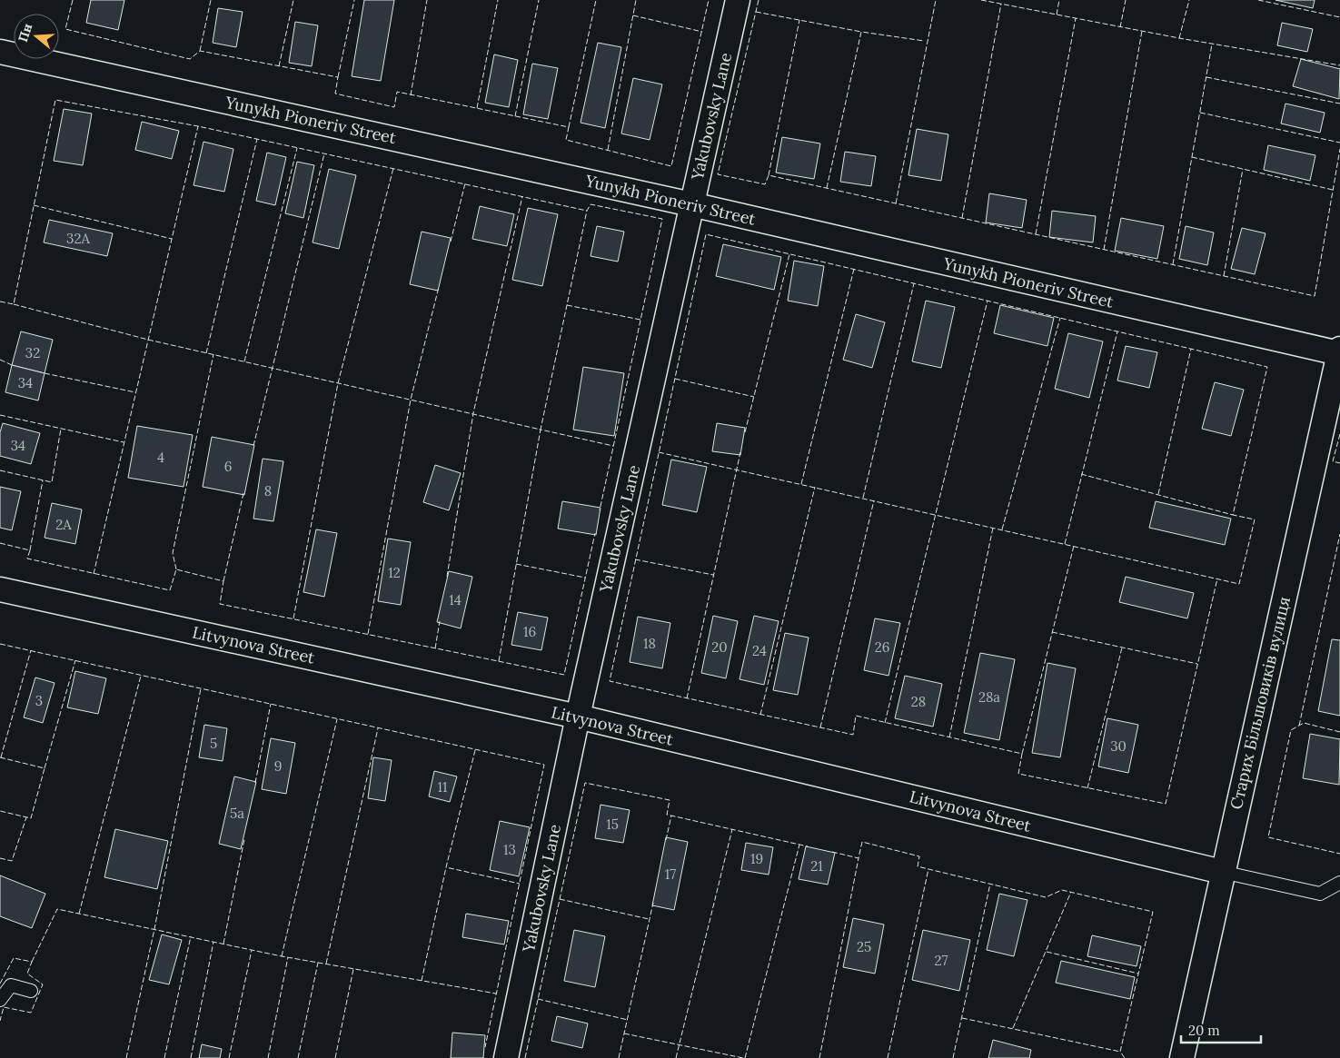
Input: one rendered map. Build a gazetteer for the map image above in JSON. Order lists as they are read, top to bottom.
{
  "streets": {
    "street": [
      "Yakubovsky Lane",
      "Yunykh Pioneriv Street",
      "Litvynova Street",
      "Старих Більшовиків вулиця"
    ]
  },
  "crossings": [
    ["Yakubovsky Lane", "Yunykh Pioneriv Street"],
    ["Yakubovsky Lane", "Litvynova Street"],
    ["Yunykh Pioneriv Street", "Старих Більшовиків вулиця"],
    ["Litvynova Street", "Старих Більшовиків вулиця"]
  ],
  "house_numbers": [
    "32А",
    "32",
    "34",
    "34",
    "4",
    "6",
    "8",
    "2А",
    "12",
    "14",
    "16",
    "18",
    "20",
    "26",
    "24",
    "28а",
    "3",
    "28",
    "5",
    "30",
    "9",
    "11",
    "5а",
    "15",
    "13",
    "19",
    "21",
    "17",
    "25",
    "27"
  ],
  "scale_bar": "20 m",
  "north": "left"
}
